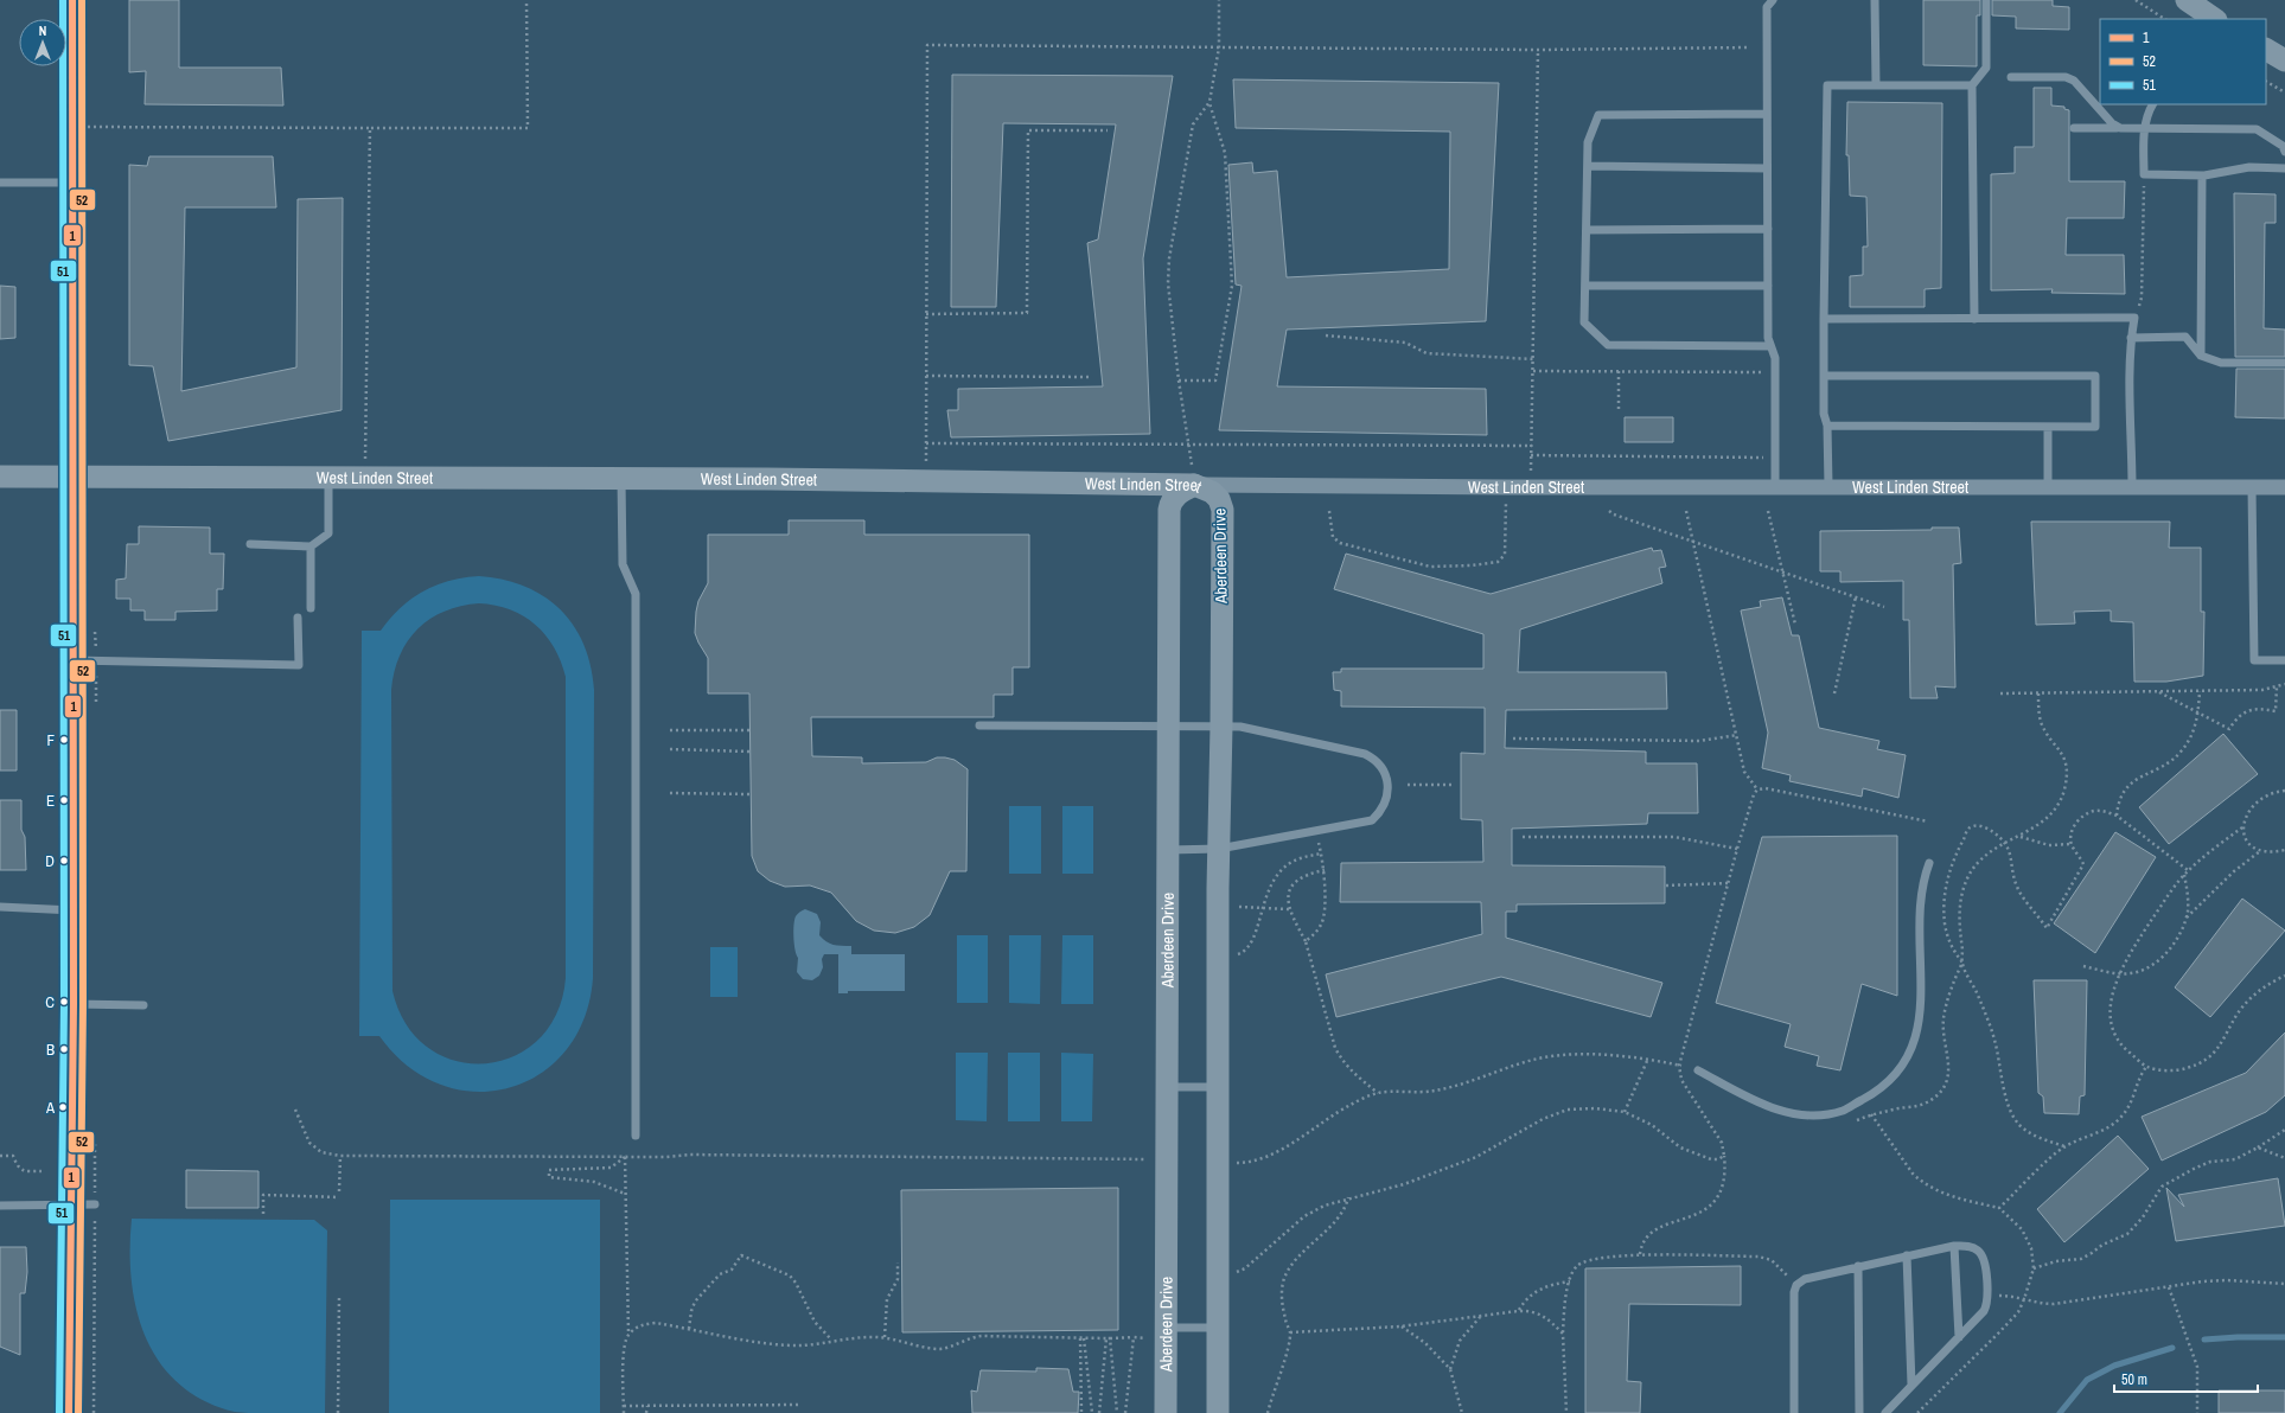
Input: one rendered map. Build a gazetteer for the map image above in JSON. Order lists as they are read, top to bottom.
{
  "streets": {
    "street": ["West Linden Street", "Aberdeen Drive"]
  },
  "crossings": [
    ["West Linden Street", "Aberdeen Drive"]
  ],
  "places": [
    "F",
    "E",
    "D",
    "C",
    "B",
    "A"
  ],
  "lines": ["transit line 1", "transit line 52", "transit line 51"],
  "legend": ["1", "52", "51"],
  "scale_bar": "50 m",
  "north": "top"
}
